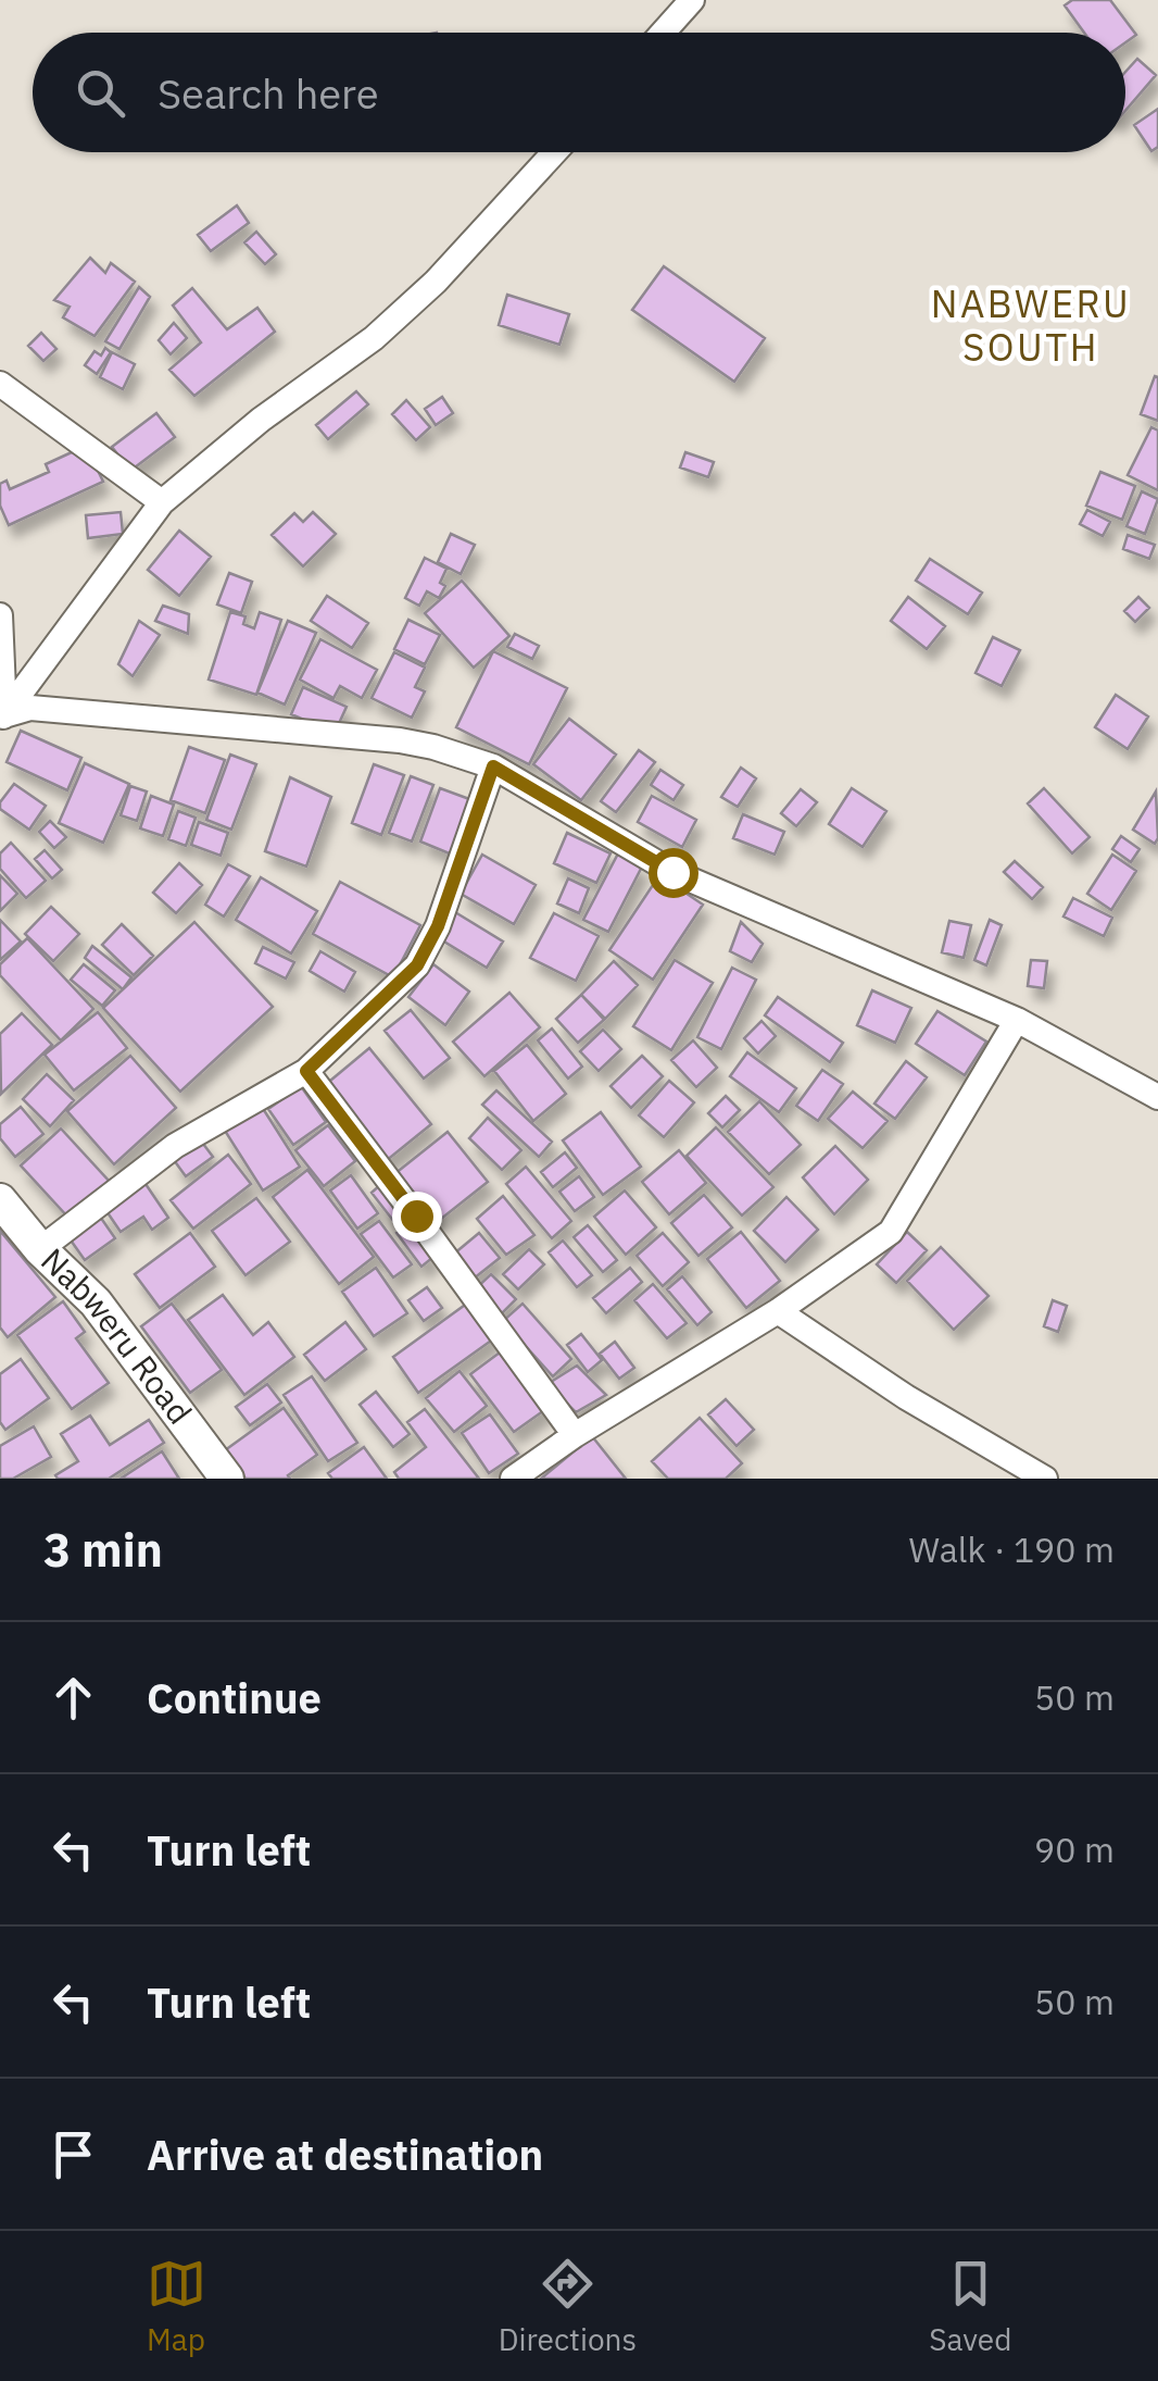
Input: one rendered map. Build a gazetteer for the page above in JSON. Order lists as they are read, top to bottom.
{
  "streets": {
    "main road": ["Nabweru Road"]
  },
  "districts": ["NABWERU SOUTH"],
  "page": {
    "search": "Search here",
    "heading": ["3 min", "Walk · 190 m"],
    "list": [
      ["Continue", "50 m"],
      ["Turn left", "90 m"],
      ["Turn left", "50 m"],
      "Arrive at destination"
    ],
    "nav": ["Map", "Directions", "Saved"]
  }
}
